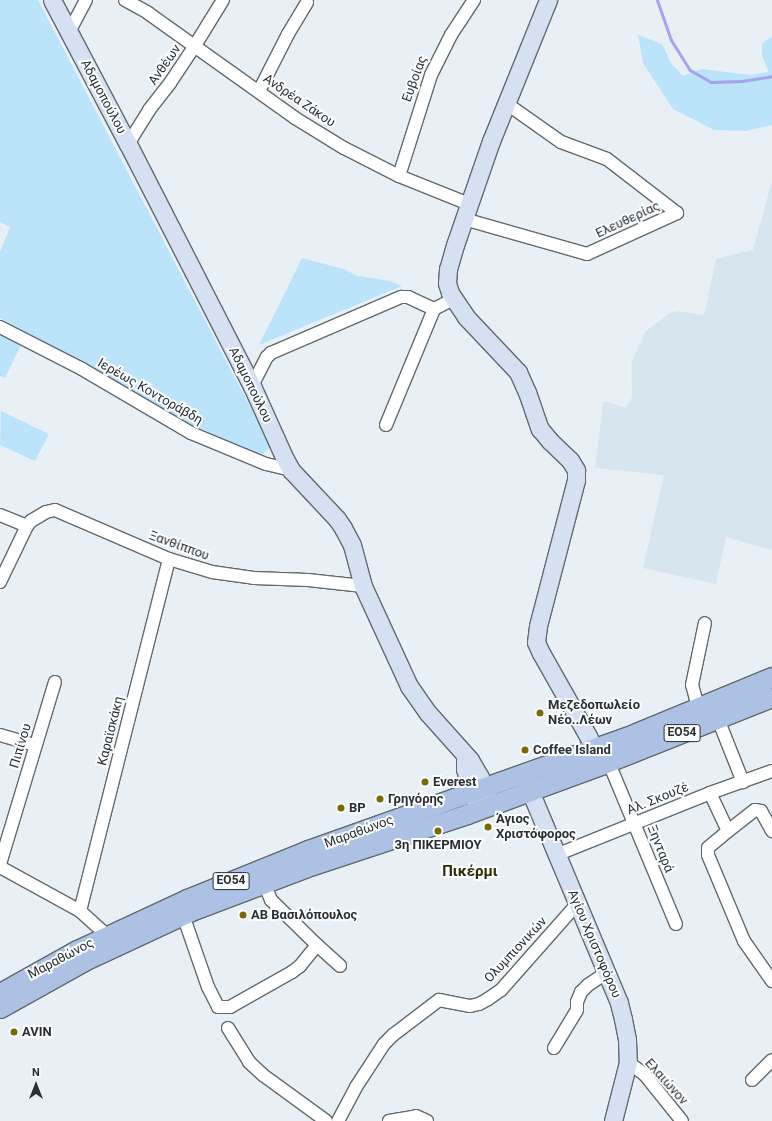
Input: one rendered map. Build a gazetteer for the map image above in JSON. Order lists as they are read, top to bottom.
{
  "streets": {
    "main road": ["ΕΟ54", "Μαραθώνος"],
    "street": [
      "Ανθέων",
      "Ευβοίας",
      "Αδαμοπούλου",
      "Ανδρέα Ζάκου",
      "Ελευθερίας",
      "Ιερέως Κοντοράβδη",
      "Ξανθίππου",
      "Καραϊσκάκη",
      "Πιπίνου",
      "Αλ. Σκουζέ",
      "Ξηνταρά",
      "Αγίου Χριστοφόρου",
      "Ολυμπιονικών",
      "Ελαιώνον"
    ]
  },
  "crossings": [
    ["Ανθέων", "Αδαμοπούλου"],
    ["Ανθέων", "Ανδρέα Ζάκου"],
    ["Ευβοίας", "Ανδρέα Ζάκου"],
    ["Αδαμοπούλου", "Ιερέως Κοντοράβδη"],
    ["Αδαμοπούλου", "Ξανθίππου"],
    ["Αδαμοπούλου", "Μαραθώνος"],
    ["Ανδρέα Ζάκου", "Ελευθερίας"],
    ["Ξανθίππου", "Καραϊσκάκη"],
    ["Αλ. Σκουζέ", "Ξηνταρά"],
    ["Αλ. Σκουζέ", "Αγίου Χριστοφόρου"],
    ["Μαραθώνος", "Ξηνταρά"],
    ["Μαραθώνος", "Αγίου Χριστοφόρου"],
    ["Αγίου Χριστοφόρου", "Ολυμπιονικών"],
    ["Αγίου Χριστοφόρου", "Ελαιώνον"]
  ],
  "districts": ["Πικέρμι"],
  "places": [
    "Μεζεδοπωλείο Νέο..Λέων",
    "Coffee Island",
    "Everest",
    "Γρηγόρης",
    "BP",
    "Άγιος Χριστόφορος",
    "3η ΠΙΚΕΡΜΙΟΥ",
    "ΑΒ Βασιλόπουλος",
    "AVIN"
  ],
  "north": "top"
}
